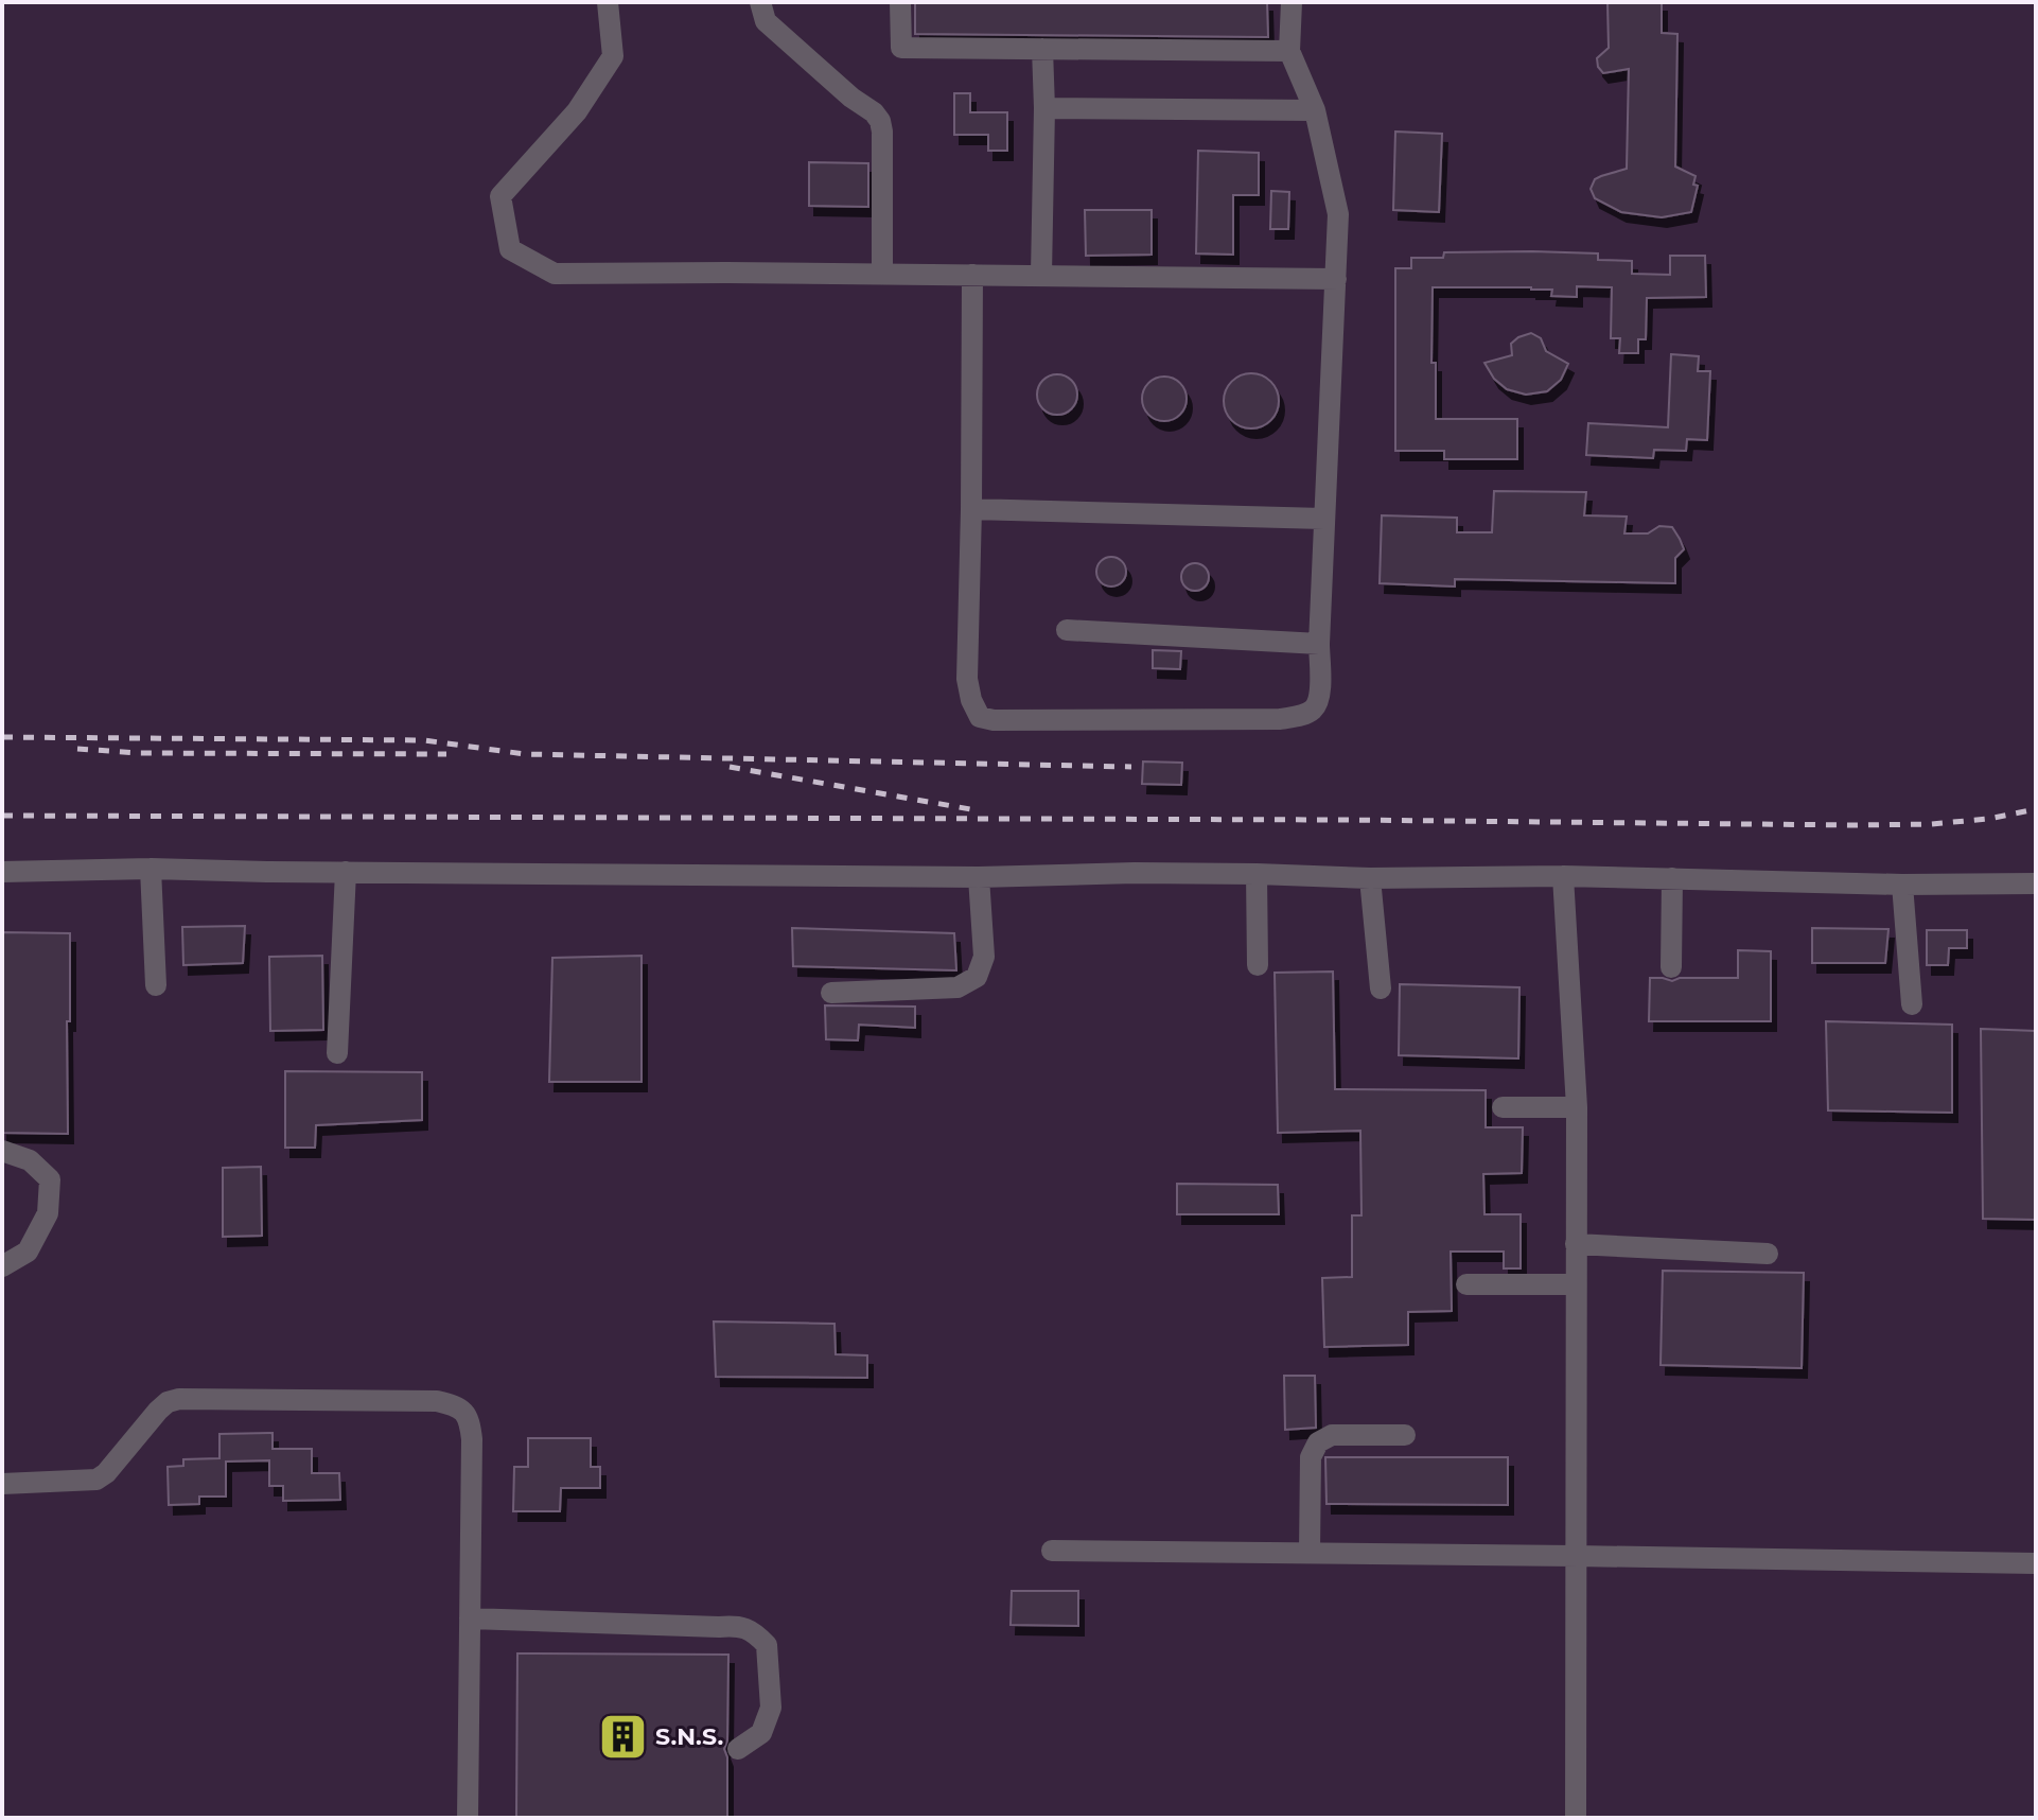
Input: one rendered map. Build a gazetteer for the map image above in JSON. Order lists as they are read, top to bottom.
{
  "places": {
    "building": ["S.N.S."]
  }
}
